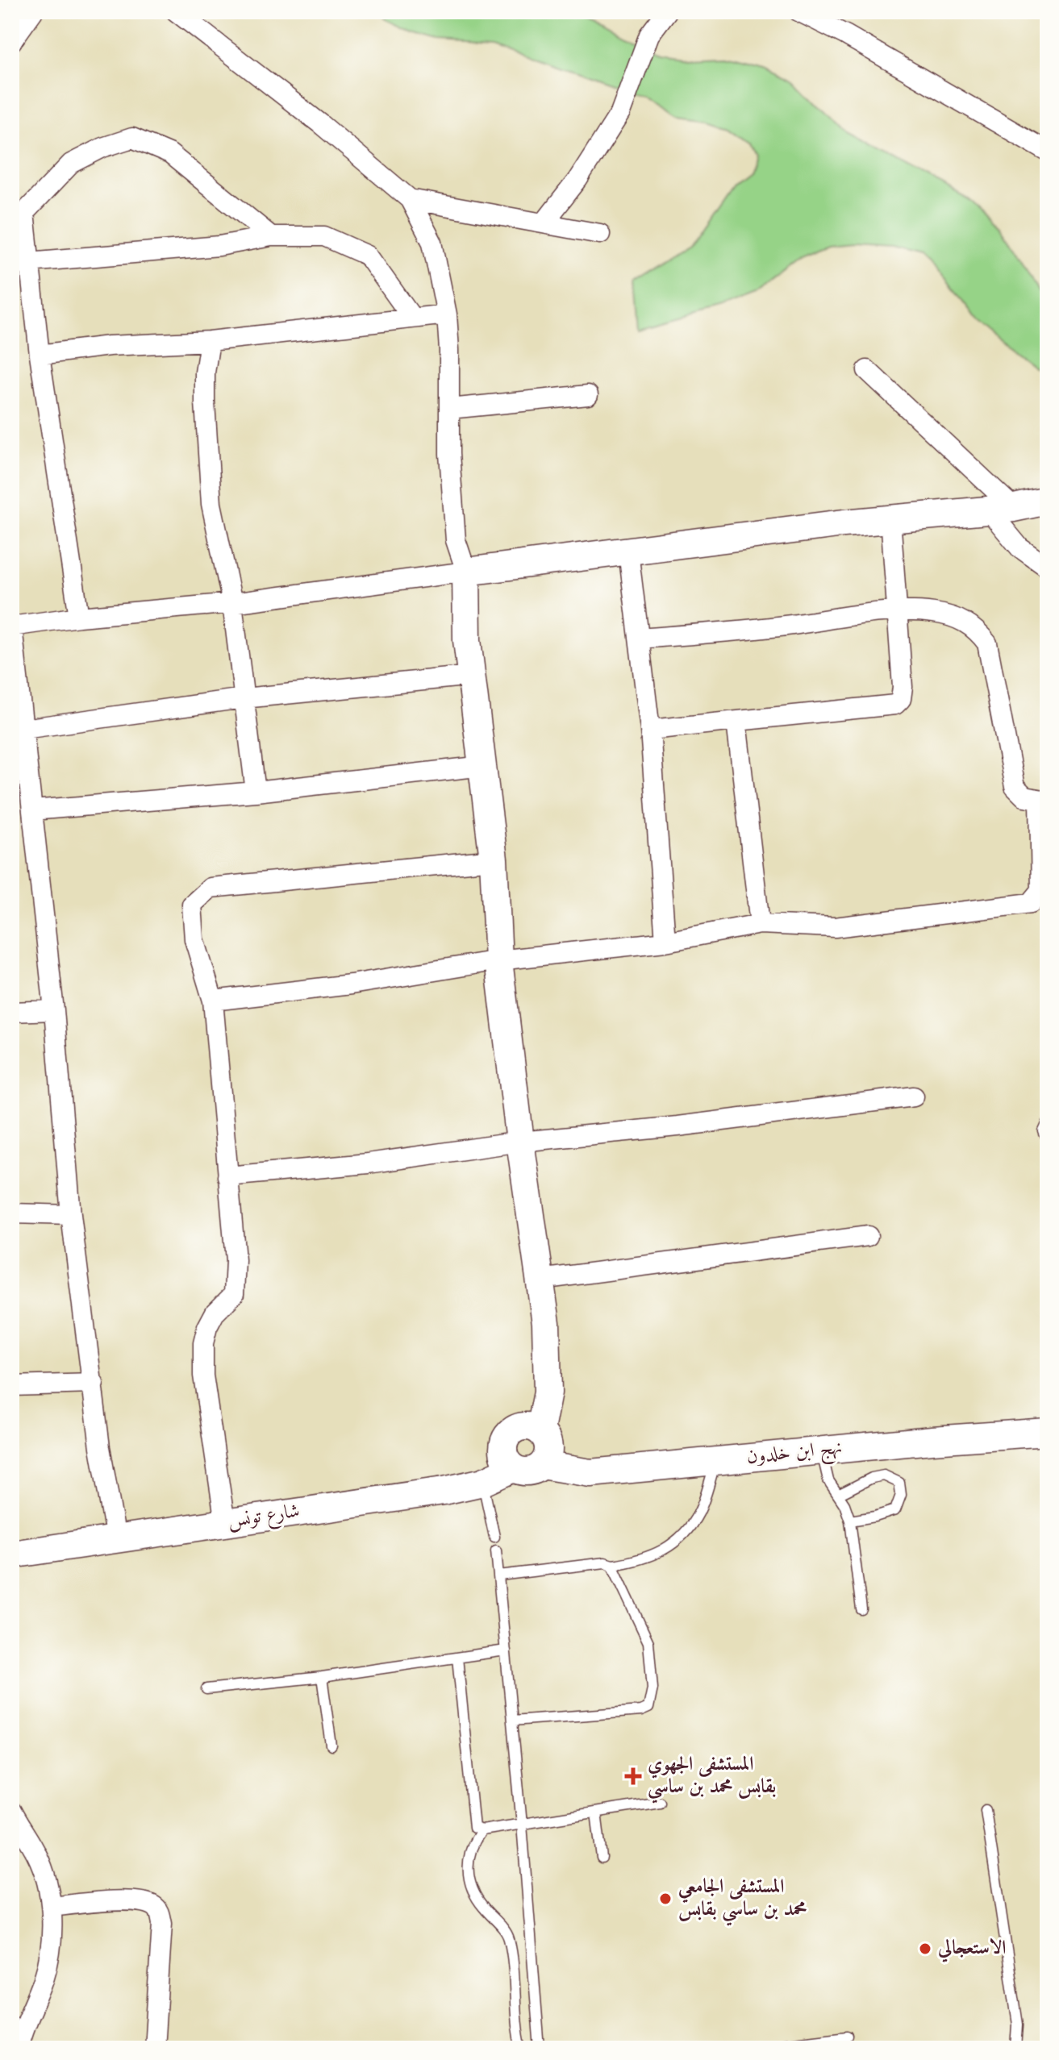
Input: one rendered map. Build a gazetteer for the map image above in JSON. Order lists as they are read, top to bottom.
{
  "streets": {
    "street": ["نهج ابن خلدون", "شارع تونس"]
  },
  "crossings": [
    ["نهج ابن خلدون", "شارع تونس"]
  ],
  "places": {
    "health": ["المستشفى الجهوي بقابس محمد بن ساسي"],
    "other": ["المستشفى الجامعي محمد بن ساسي بقابس", "الاستعجالي"]
  }
}
